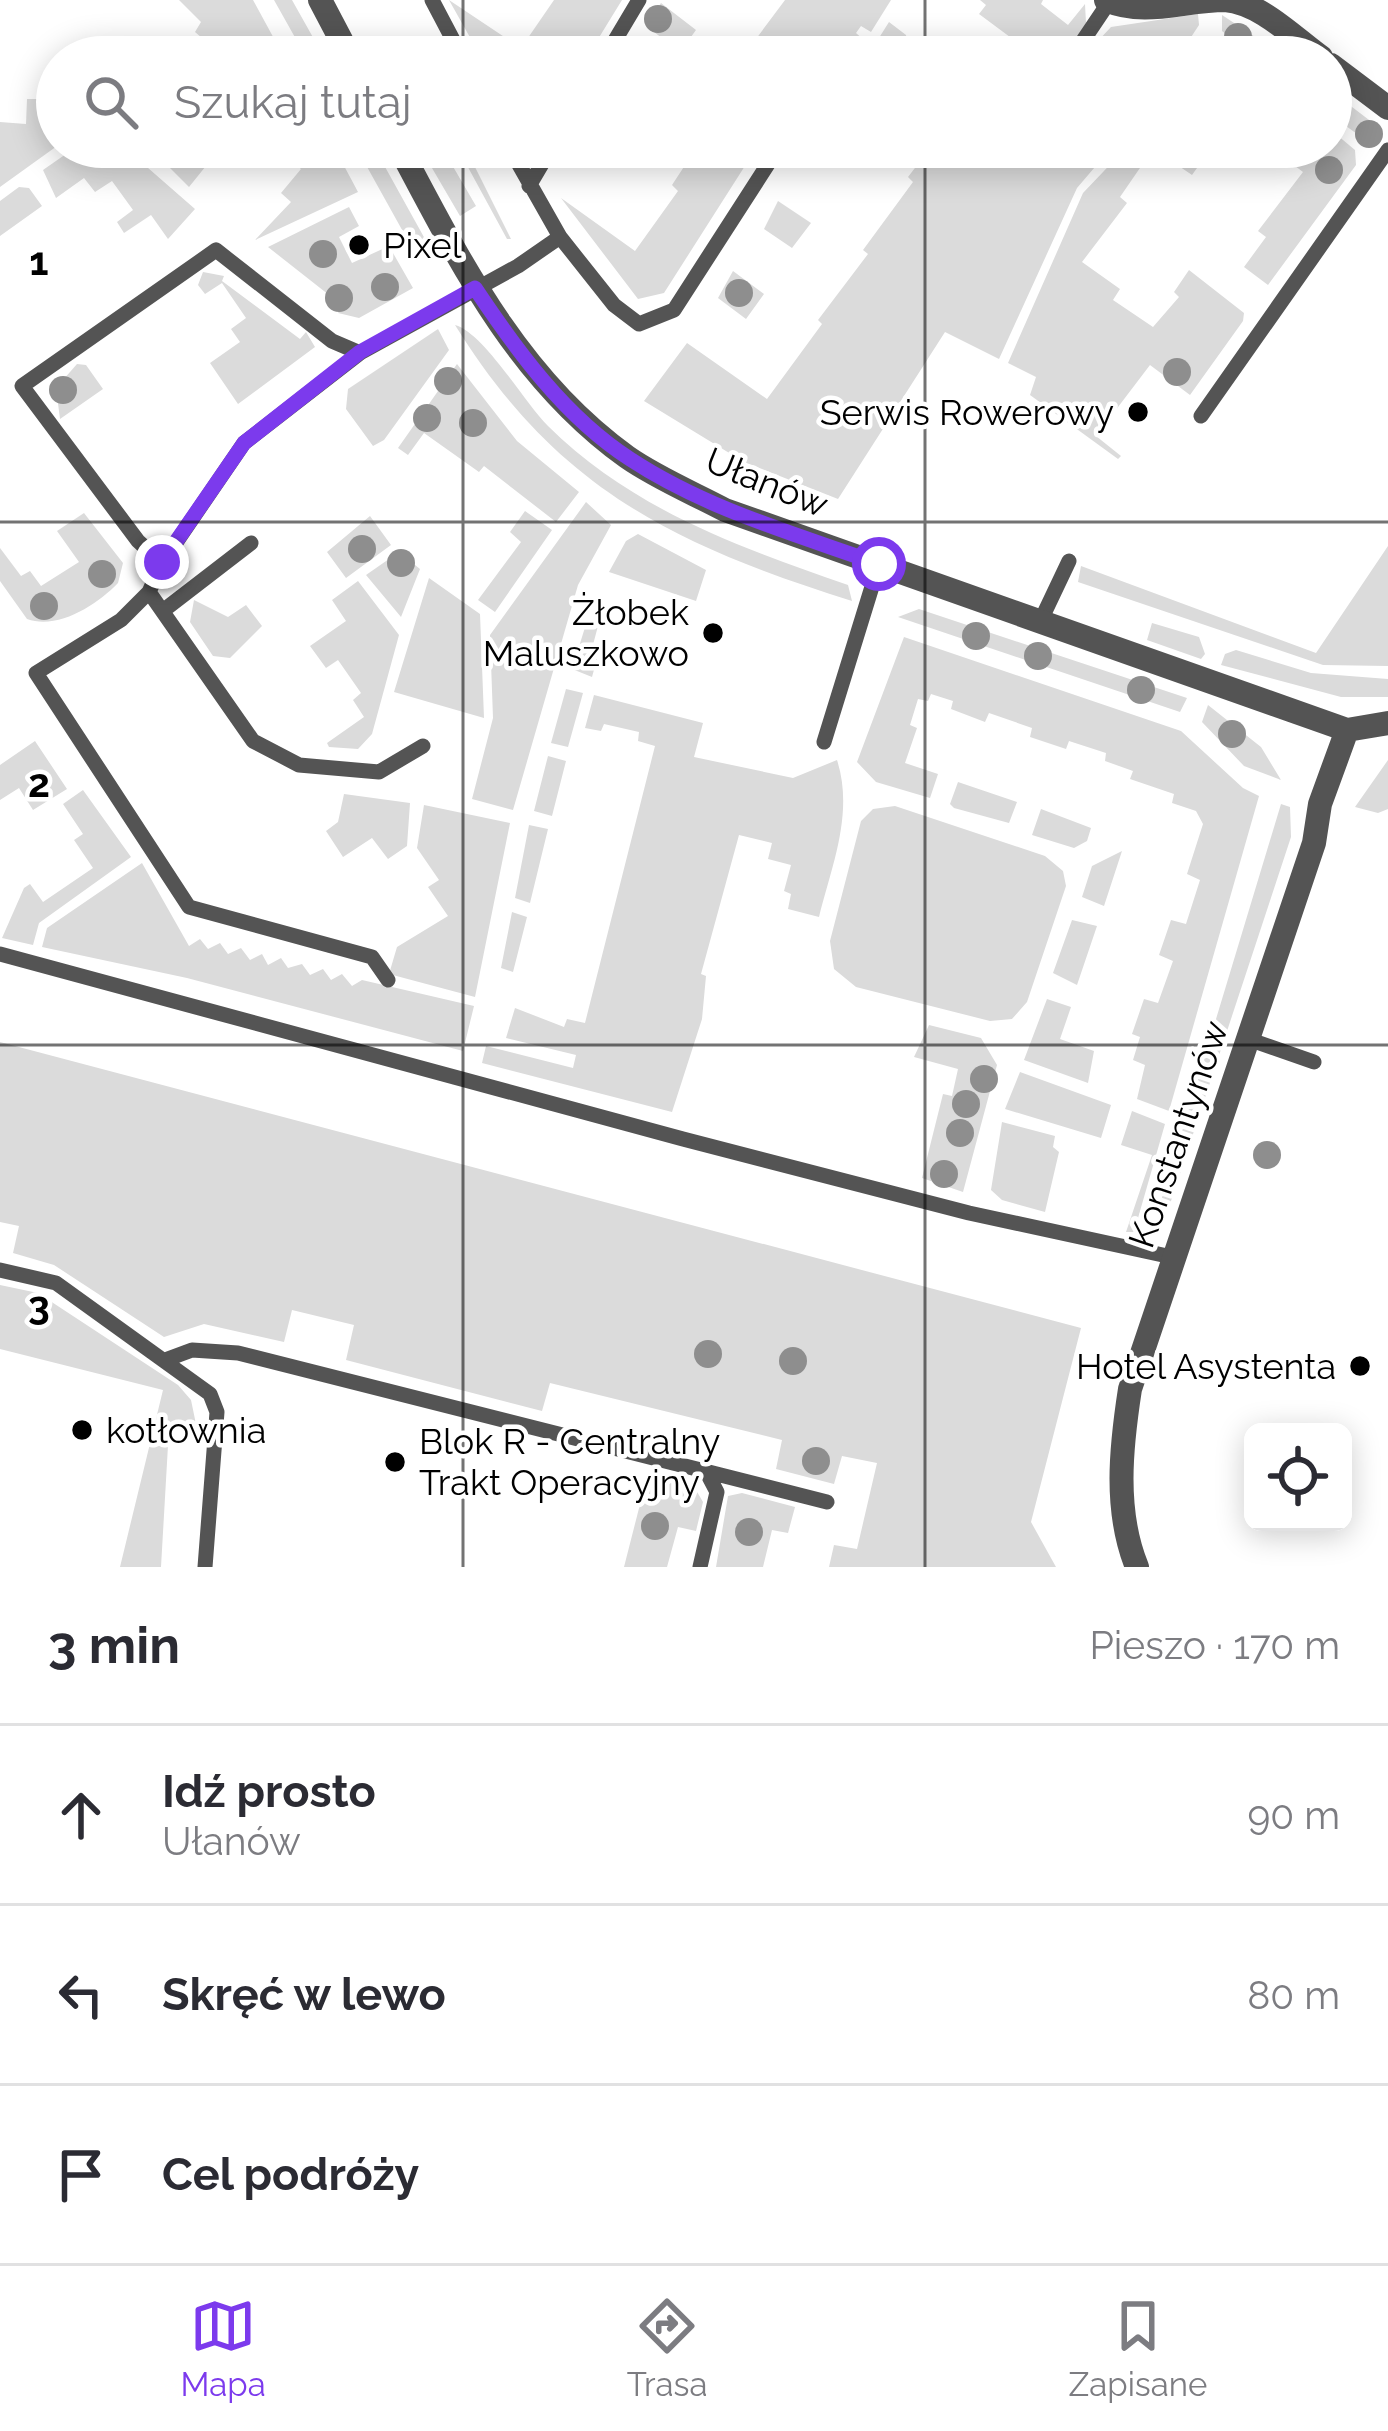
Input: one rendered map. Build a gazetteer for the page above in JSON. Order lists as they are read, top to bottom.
{
  "streets": {
    "street": ["Ułanów", "Konstantynów"]
  },
  "crossings": [
    ["Ułanów", "Konstantynów"]
  ],
  "places": [
    "Pixel",
    "Serwis Rowerowy",
    "Żłobek Maluszkowo",
    "Hotel Asystenta",
    "kotłownia",
    "Blok R - Centralny Trakt Operacyjny"
  ],
  "page": {
    "search": "Szukaj tutaj",
    "heading": ["3 min", "Pieszo · 170 m"],
    "list": [
      ["Idź prosto", "Ułanów", "90 m"],
      ["Skręć w lewo", "80 m"],
      "Cel podróży"
    ],
    "nav": ["Mapa", "Trasa", "Zapisane"]
  },
  "grid": {
    "rows": ["1", "2", "3"]
  }
}
